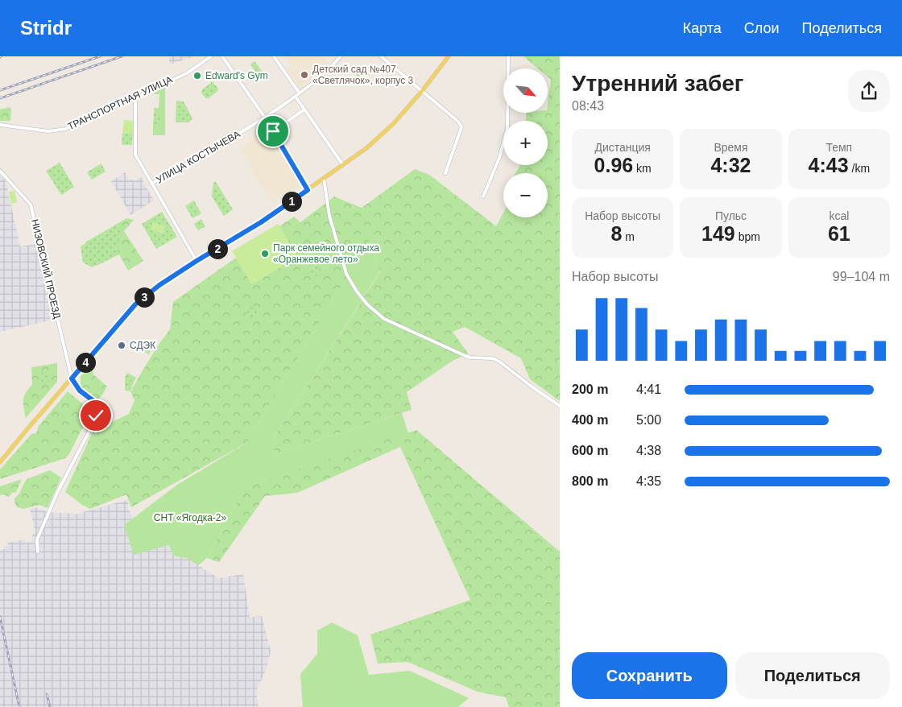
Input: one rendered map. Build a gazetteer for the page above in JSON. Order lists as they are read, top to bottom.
{
  "streets": {
    "street": ["ТРАНСПОРТНАЯ УЛИЦА", "УЛИЦА КОСТЫЧЕВА", "НИЗОВСКИЙ ПРОЕЗД"]
  },
  "parks": ["СНТ «Ягодка-2»"],
  "places": [
    "Детский сад №407 «Светлячок», корпус 3",
    "Edward's Gym",
    "Парк семейного отдыха «Оранжевое лето»",
    "СДЭК"
  ],
  "north": "bottom right",
  "page": {
    "header": "Stridr",
    "nav": ["Карта", "Слои", "Поделиться"],
    "heading": ["Утренний забег", "08:43"],
    "map_buttons": ["+", "−"],
    "stats": [
      ["Дистанция", "0.96 km"],
      ["Время", "4:32"],
      ["Темп", "4:43 /km"],
      ["Набор высоты", "8 m"],
      ["Пульс", "149 bpm"],
      ["kcal", "61"]
    ],
    "pins": [
      "1",
      "2",
      "3",
      "4"
    ],
    "chart": ["Набор высоты", "99–104 m"],
    "list": [
      {
        "name": "200 m",
        "note": "4:41"
      },
      {
        "name": "400 m",
        "note": "5:00"
      },
      {
        "name": "600 m",
        "note": "4:38"
      },
      {
        "name": "800 m",
        "note": "4:35"
      }
    ],
    "buttons": ["Сохранить", "Поделиться"]
  }
}
